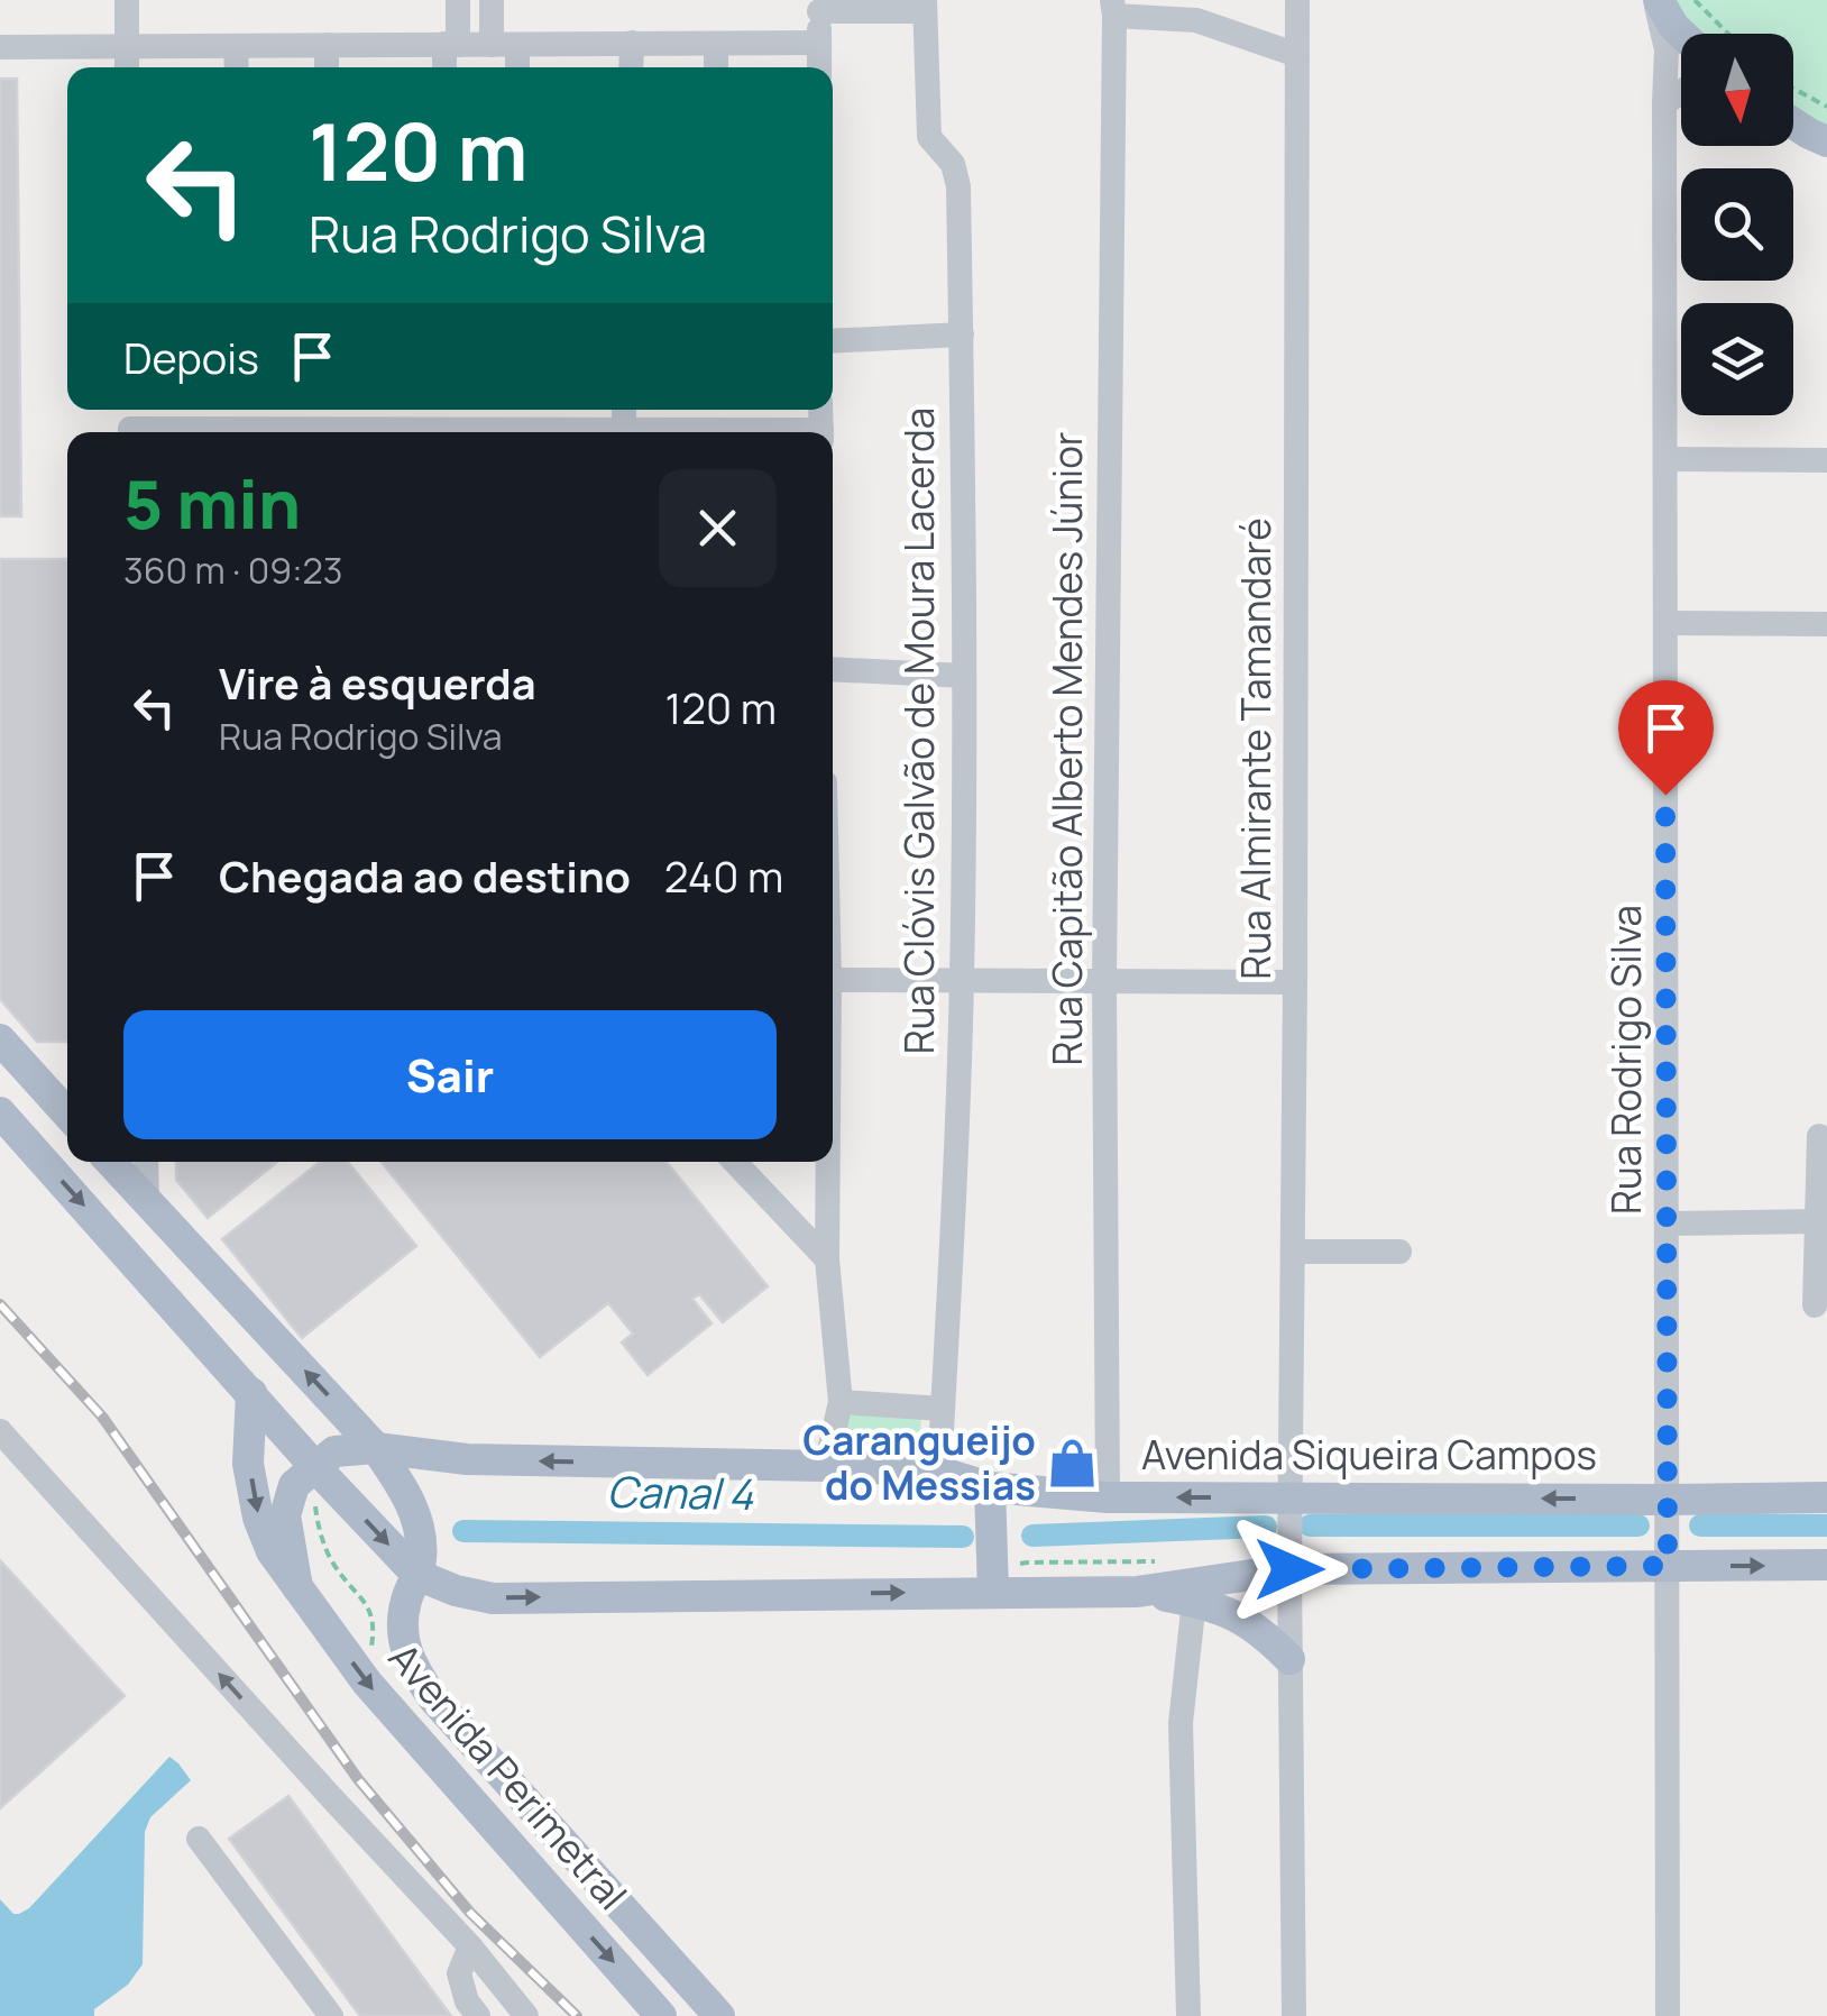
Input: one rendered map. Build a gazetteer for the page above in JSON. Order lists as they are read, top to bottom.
{
  "streets": {
    "main road": ["Avenida Siqueira Campos", "Avenida Perimetral"],
    "street": [
      "Rua Clóvis Galvão de Moura Lacerda",
      "Rua Capitão Alberto Mendes Júnior",
      "Rua Almirante Tamandaré",
      "Rua Rodrigo Silva"
    ]
  },
  "crossings": [
    ["Rua Clóvis Galvão de Moura Lacerda", "Avenida Siqueira Campos"],
    ["Rua Capitão Alberto Mendes Júnior", "Avenida Siqueira Campos"],
    ["Rua Almirante Tamandaré", "Avenida Siqueira Campos"],
    ["Rua Rodrigo Silva", "Avenida Siqueira Campos"],
    ["Avenida Siqueira Campos", "Avenida Perimetral"]
  ],
  "water": ["Canal 4"],
  "places": {
    "shop": ["Carangueijo do Messias"]
  },
  "north": "bottom",
  "page": {
    "turn": ["120 m", "Rua Rodrigo Silva"],
    "then": "Depois",
    "heading": ["5 min", "360 m · 09:23"],
    "list": [
      {
        "name": "Vire à esquerda",
        "note": "Rua Rodrigo Silva",
        "value": "120 m"
      },
      {
        "name": "Chegada ao destino",
        "value": "240 m"
      }
    ],
    "buttons": "Sair"
  }
}
